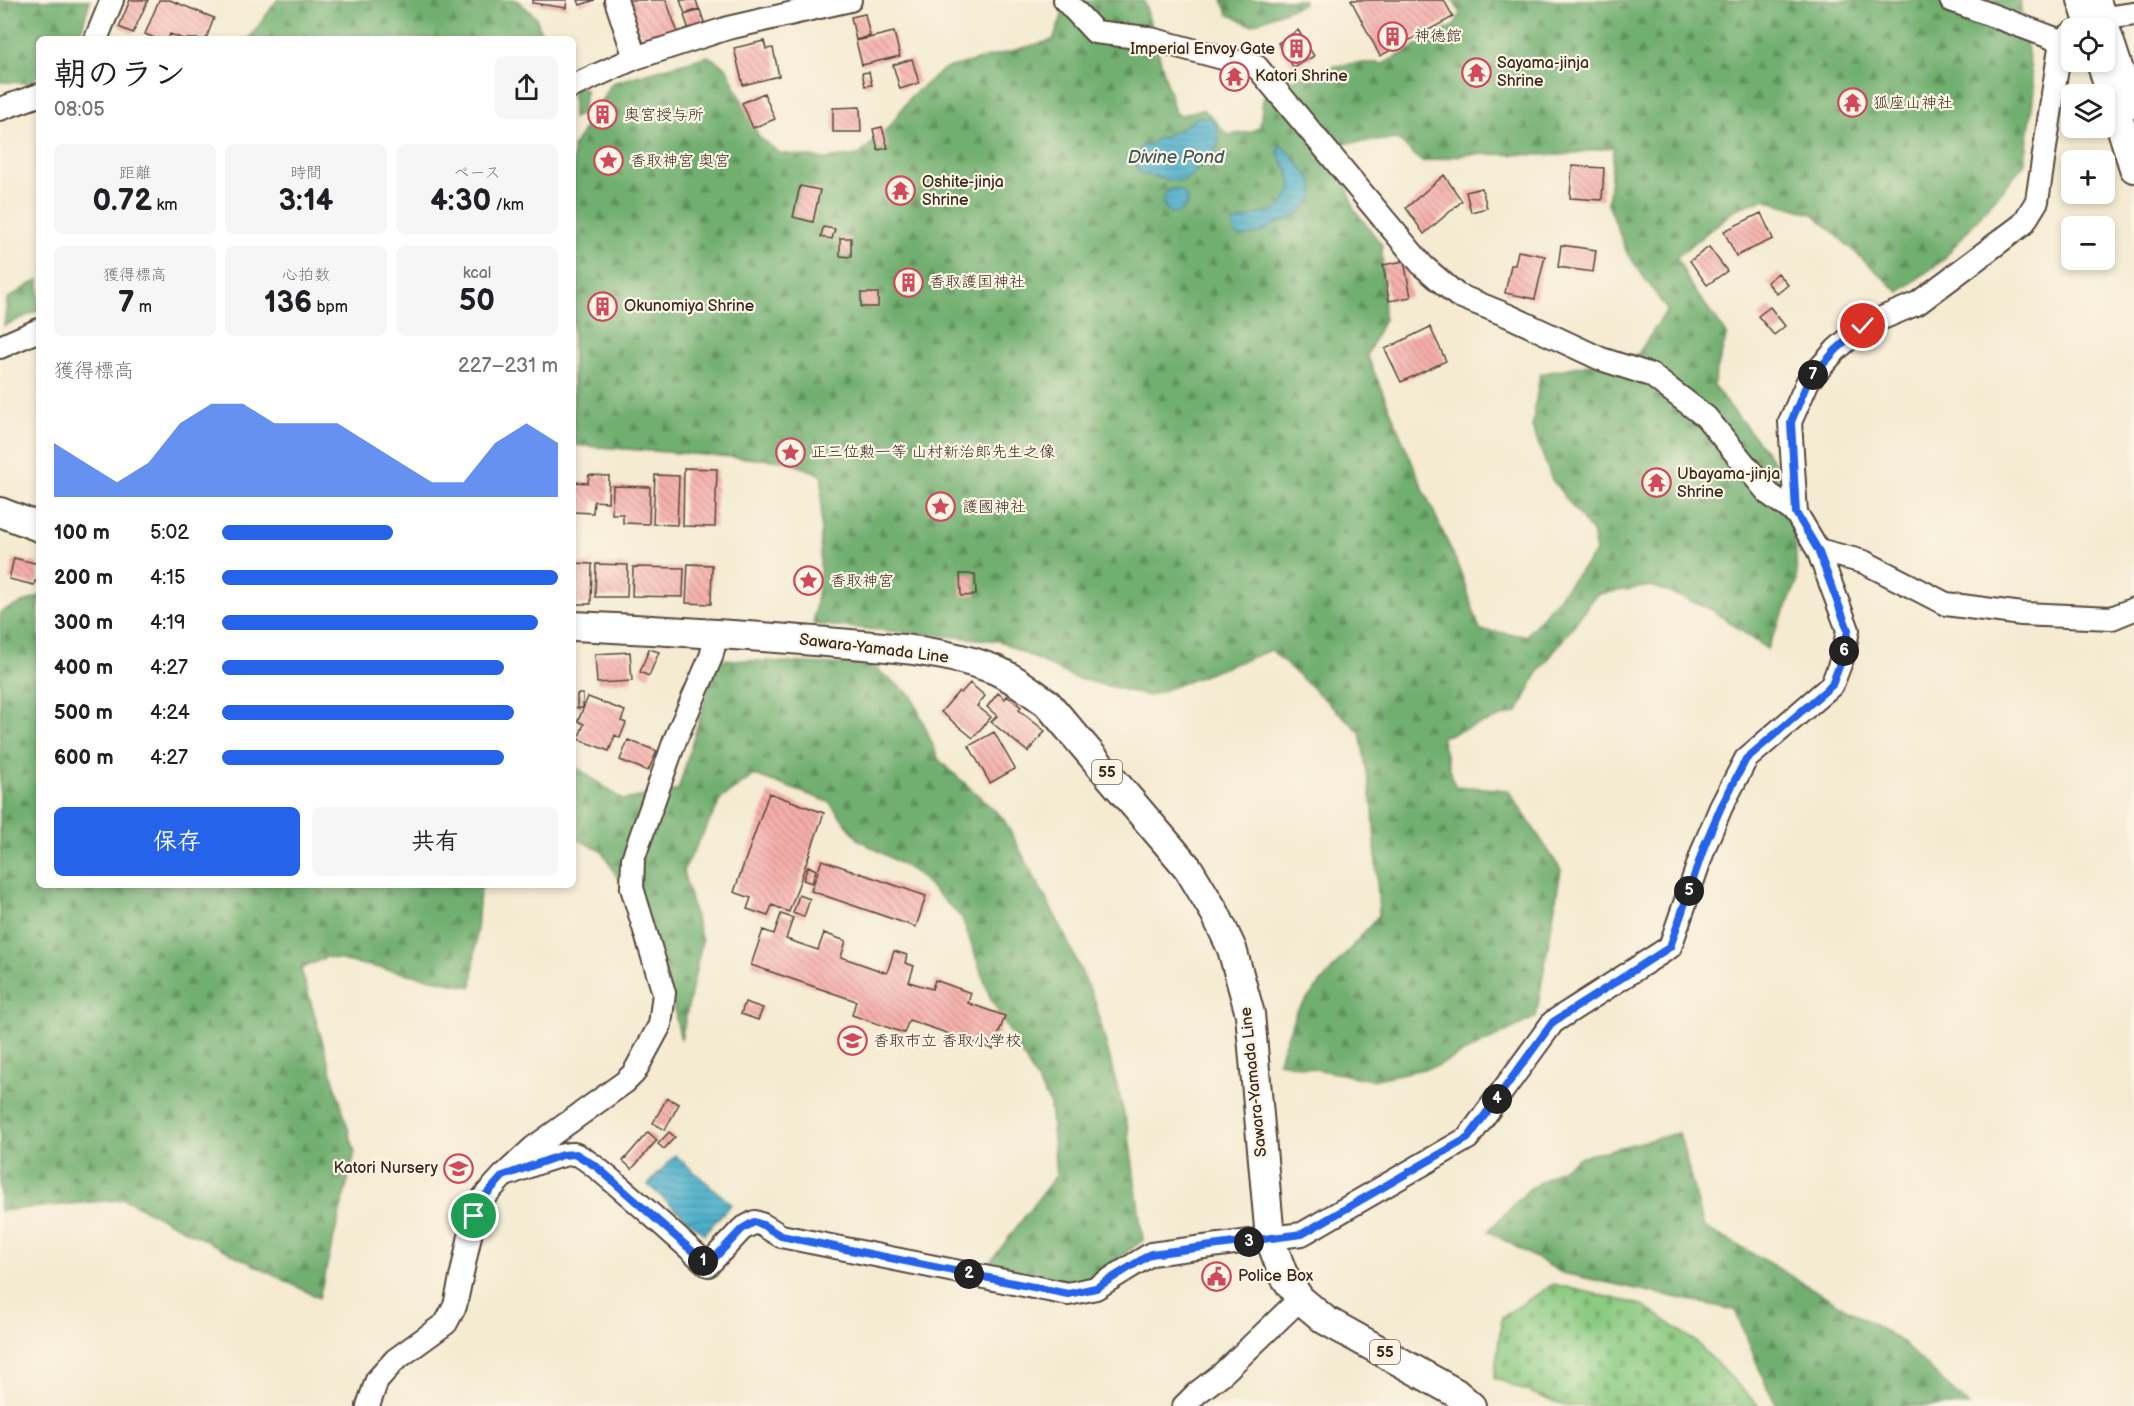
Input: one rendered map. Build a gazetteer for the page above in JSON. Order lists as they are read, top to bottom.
{
  "streets": {
    "main road": ["Sawara-Yamada Line", "55"]
  },
  "water": ["Divine Pond"],
  "places": {
    "building": [
      "神徳館",
      "Imperial Envoy Gate",
      "奥宮授与所",
      "香取護国神社",
      "Okunomiya Shrine"
    ],
    "temple": [
      "Sayama-jinja Shrine",
      "Katori Shrine",
      "狐座山神社",
      "Oshite-jinja Shrine",
      "Ubayama-jinja Shrine"
    ],
    "place": [
      "香取神宮 奥宮",
      "正三位勲一等 山村新治郎先生之像",
      "護國神社",
      "香取神宮"
    ],
    "school or university": ["香取市立 香取小学校", "Katori Nursery"],
    "public building": ["Police Box"]
  },
  "page": {
    "map_buttons": ["+", "−"],
    "heading": ["朝のラン", "08:05"],
    "stats": [
      ["距離", "0.72 km"],
      ["時間", "3:14"],
      ["ペース", "4:30 /km"],
      ["獲得標高", "7 m"],
      ["心拍数", "136 bpm"],
      ["kcal", "50"]
    ],
    "chart": ["獲得標高", "227–231 m"],
    "pins": [
      "7",
      "6",
      "5",
      "4",
      "3",
      "1",
      "2"
    ],
    "list": [
      {
        "name": "100 m",
        "note": "5:02"
      },
      {
        "name": "200 m",
        "note": "4:15"
      },
      {
        "name": "300 m",
        "note": "4:19"
      },
      {
        "name": "400 m",
        "note": "4:27"
      },
      {
        "name": "500 m",
        "note": "4:24"
      },
      {
        "name": "600 m",
        "note": "4:27"
      }
    ],
    "buttons": ["保存", "共有"]
  }
}
